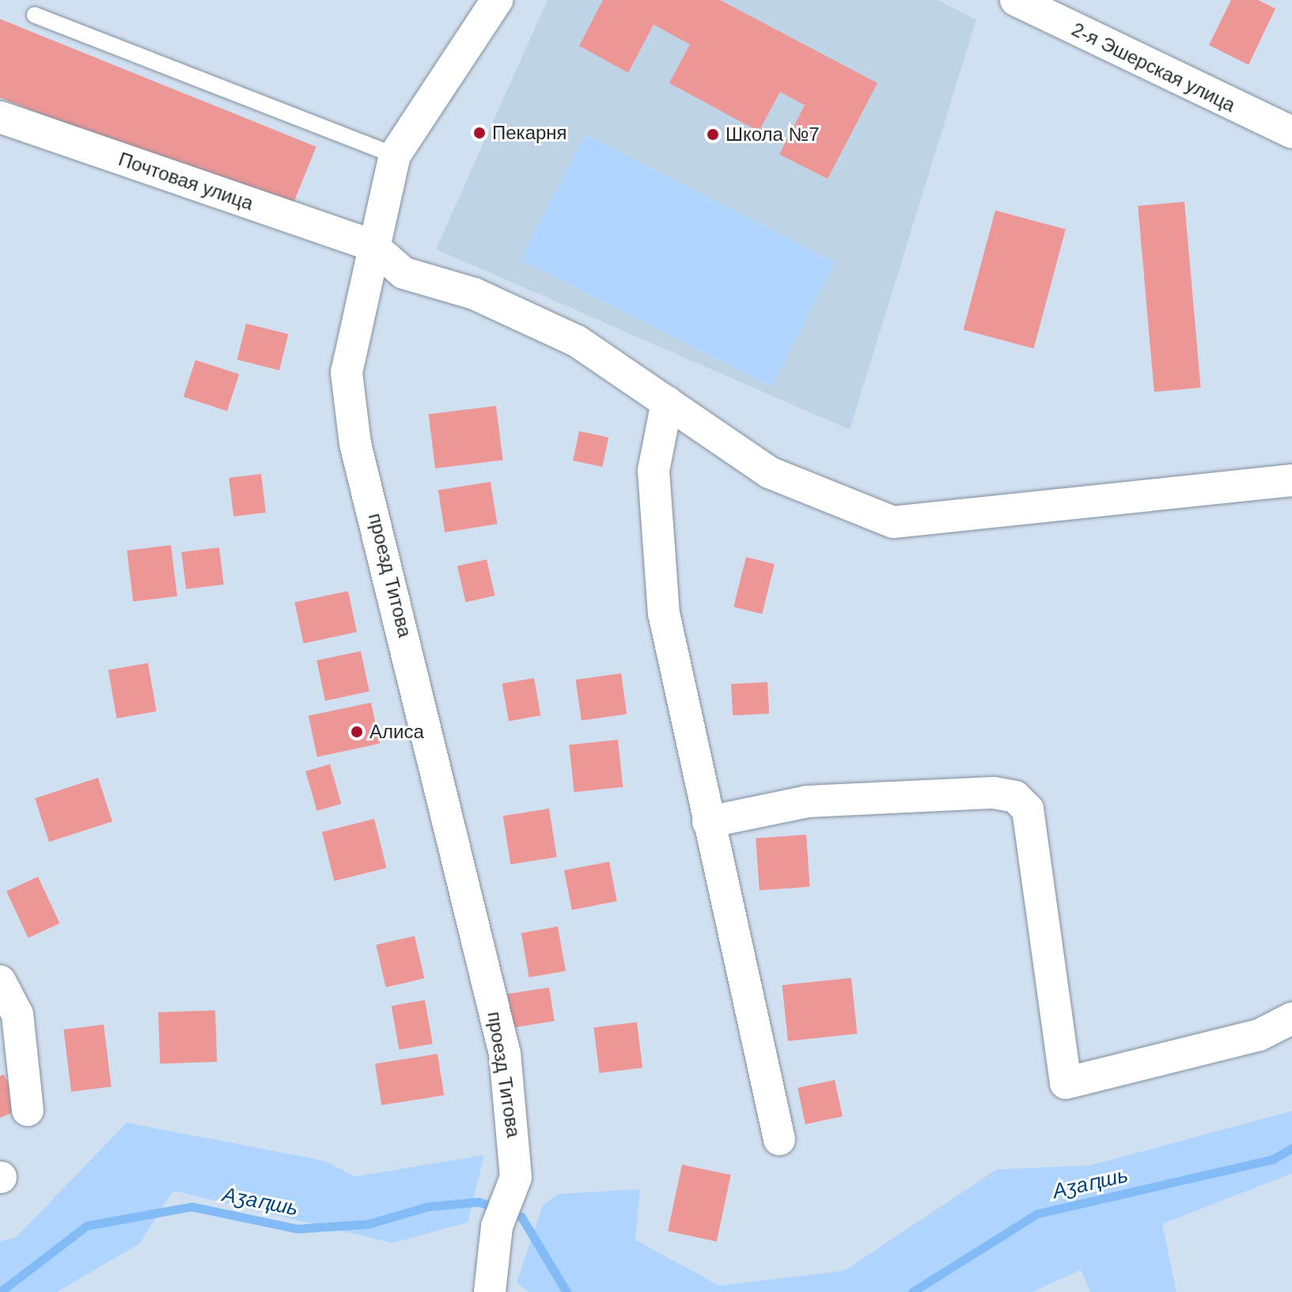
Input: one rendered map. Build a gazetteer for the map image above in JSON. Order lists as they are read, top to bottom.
{
  "streets": {
    "street": ["2-я Эшерская улица", "Почтовая улица", "проезд Титова"]
  },
  "crossings": [
    ["Почтовая улица", "проезд Титова"]
  ],
  "water": ["Аӡаԥшь"],
  "places": ["Пекарня", "Школа №7", "Алиса"]
}
